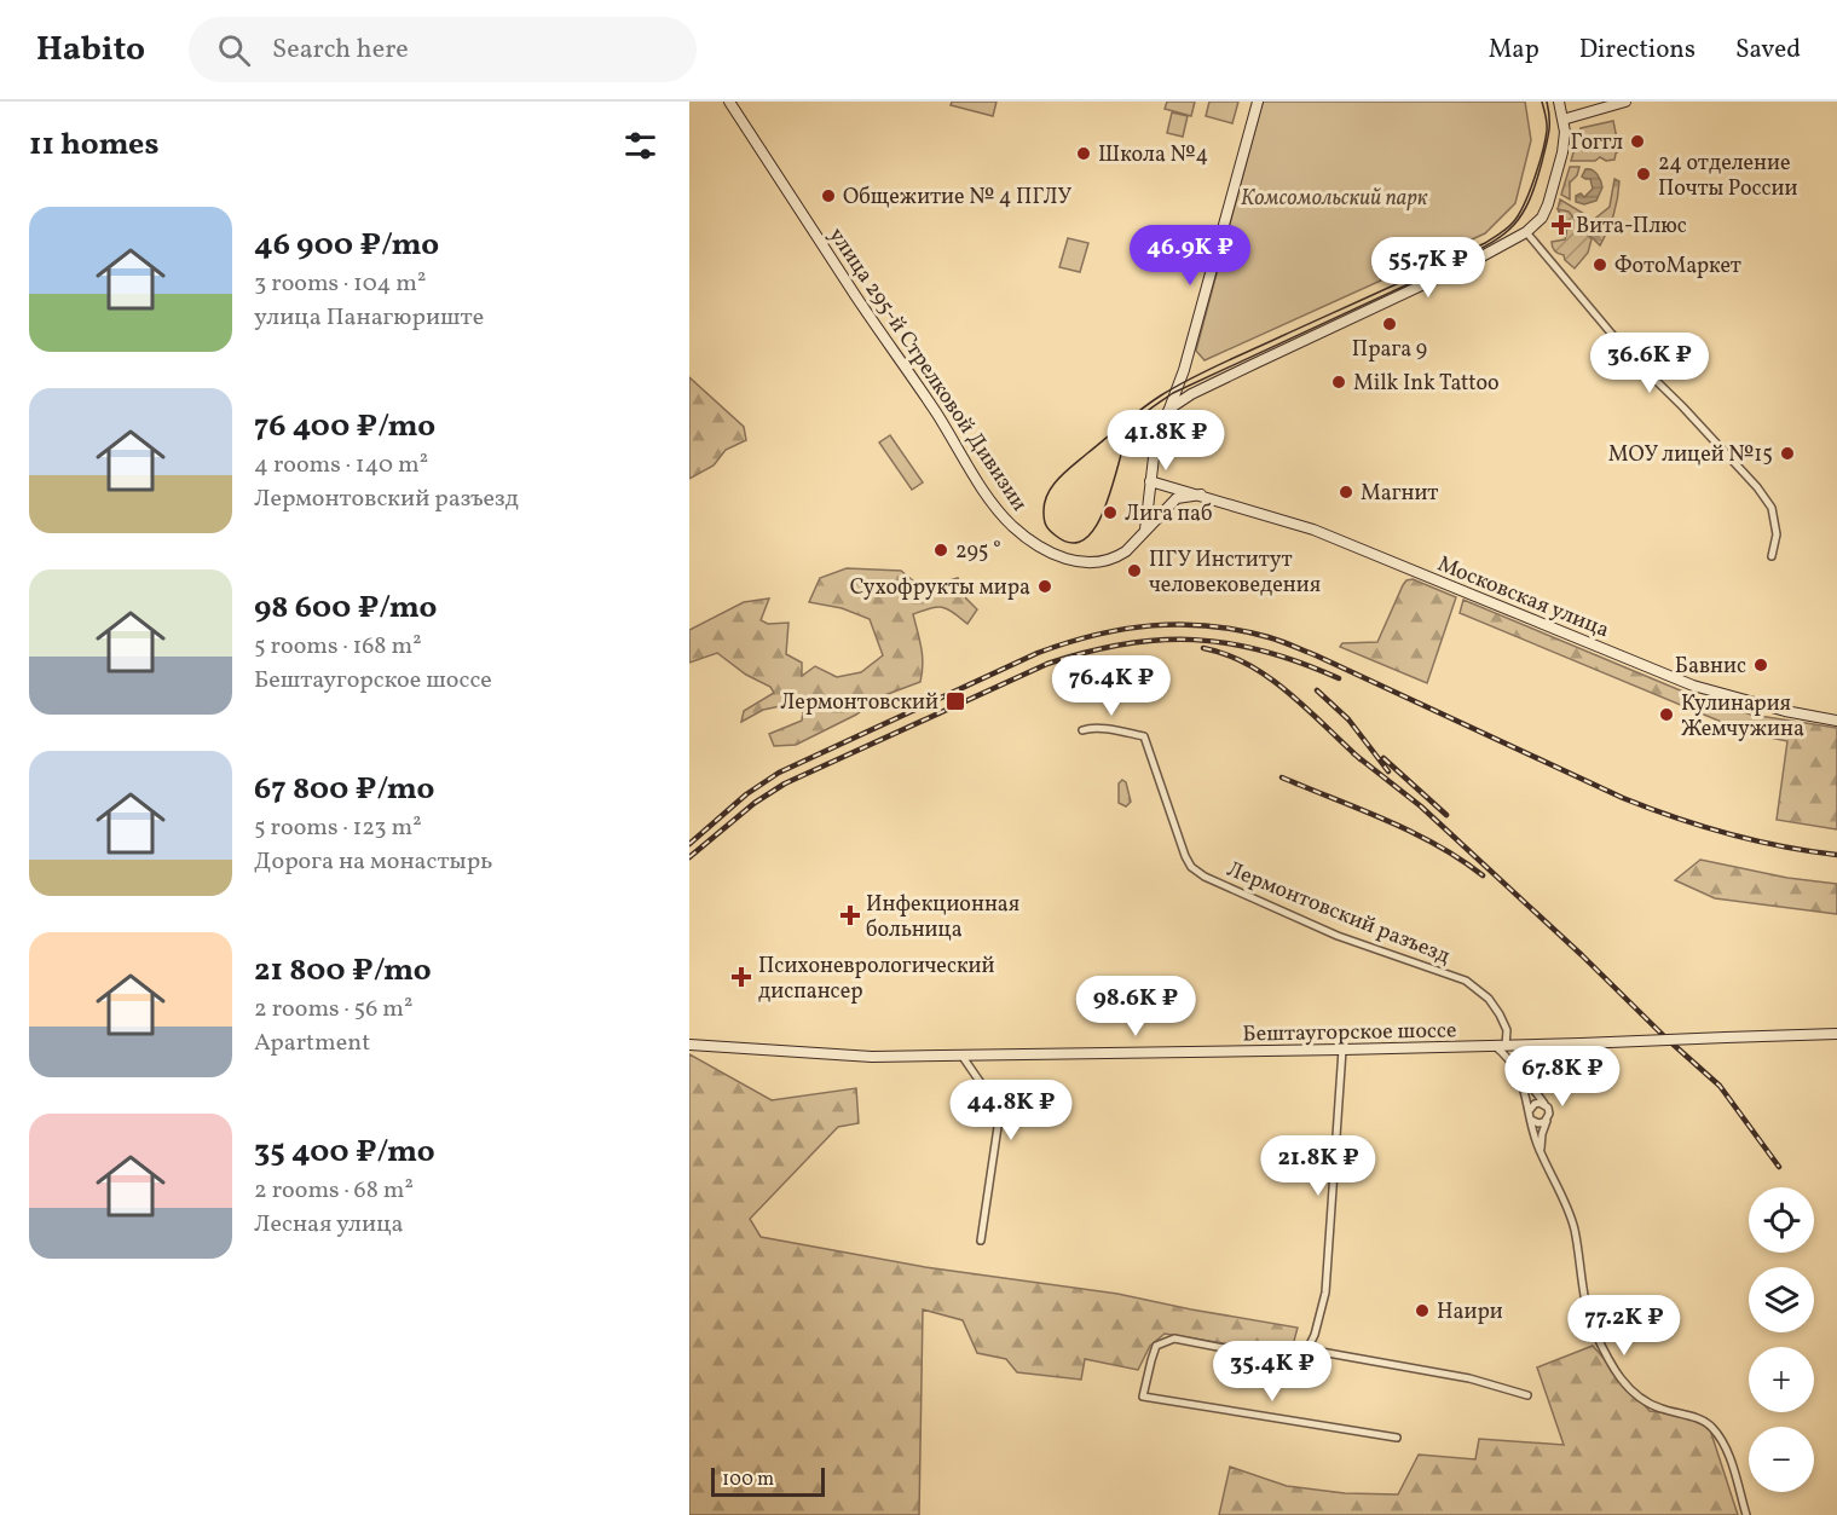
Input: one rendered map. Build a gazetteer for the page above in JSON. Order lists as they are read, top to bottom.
{
  "streets": {
    "street": [
      "улица 295-й Стрелковой Дивизии",
      "Московская улица",
      "Лермонтовский разъезд",
      "Бештаугорское шоссе"
    ]
  },
  "crossings": [
    ["Лермонтовский разъезд", "Бештаугорское шоссе"]
  ],
  "parks": ["Комсомольский парк"],
  "places": {
    "other": [
      "Гоггл",
      "Школа №4",
      "24 отделение Почты России",
      "Общежитие № 4 ПГЛУ",
      "ФотоМаркет",
      "Прага 9",
      "Milk Ink Tattoo",
      "МОУ лицей №15",
      "Магнит",
      "Лига паб",
      "295 °",
      "ПГУ Институт человековедения",
      "Сухофрукты мира",
      "Бавнис",
      "Кулинария Жемчужина",
      "Наири"
    ],
    "health": ["Вита-Плюс", "Инфекционная больница", "Психоневрологический диспансер"],
    "transit": ["Лермонтовский"]
  },
  "scale_bar": "100 m",
  "page": {
    "header": "Habito",
    "search": "Search here",
    "nav": ["Map", "Directions", "Saved"],
    "heading": "11 homes",
    "list": [
      {
        "name": "46 900 ₽/mo",
        "note": "3 rooms · 104 m² · улица Панагюриште"
      },
      {
        "name": "76 400 ₽/mo",
        "note": "4 rooms · 140 m² · Лермонтовский разъезд"
      },
      {
        "name": "98 600 ₽/mo",
        "note": "5 rooms · 168 m² · Бештаугорское шоссе"
      },
      {
        "name": "67 800 ₽/mo",
        "note": "5 rooms · 123 m² · Дорога на монастырь"
      },
      {
        "name": "21 800 ₽/mo",
        "note": "2 rooms · 56 m² · Apartment"
      },
      {
        "name": "35 400 ₽/mo",
        "note": "2 rooms · 68 m² · Лесная улица"
      }
    ],
    "price": [
      "46.9K ₽",
      "55.7K ₽",
      "36.6K ₽",
      "41.8K ₽",
      "76.4K ₽",
      "98.6K ₽",
      "67.8K ₽",
      "44.8K ₽",
      "21.8K ₽",
      "77.2K ₽",
      "35.4K ₽"
    ],
    "map_buttons": ["+", "−"],
    "scale": "100 m"
  }
}
